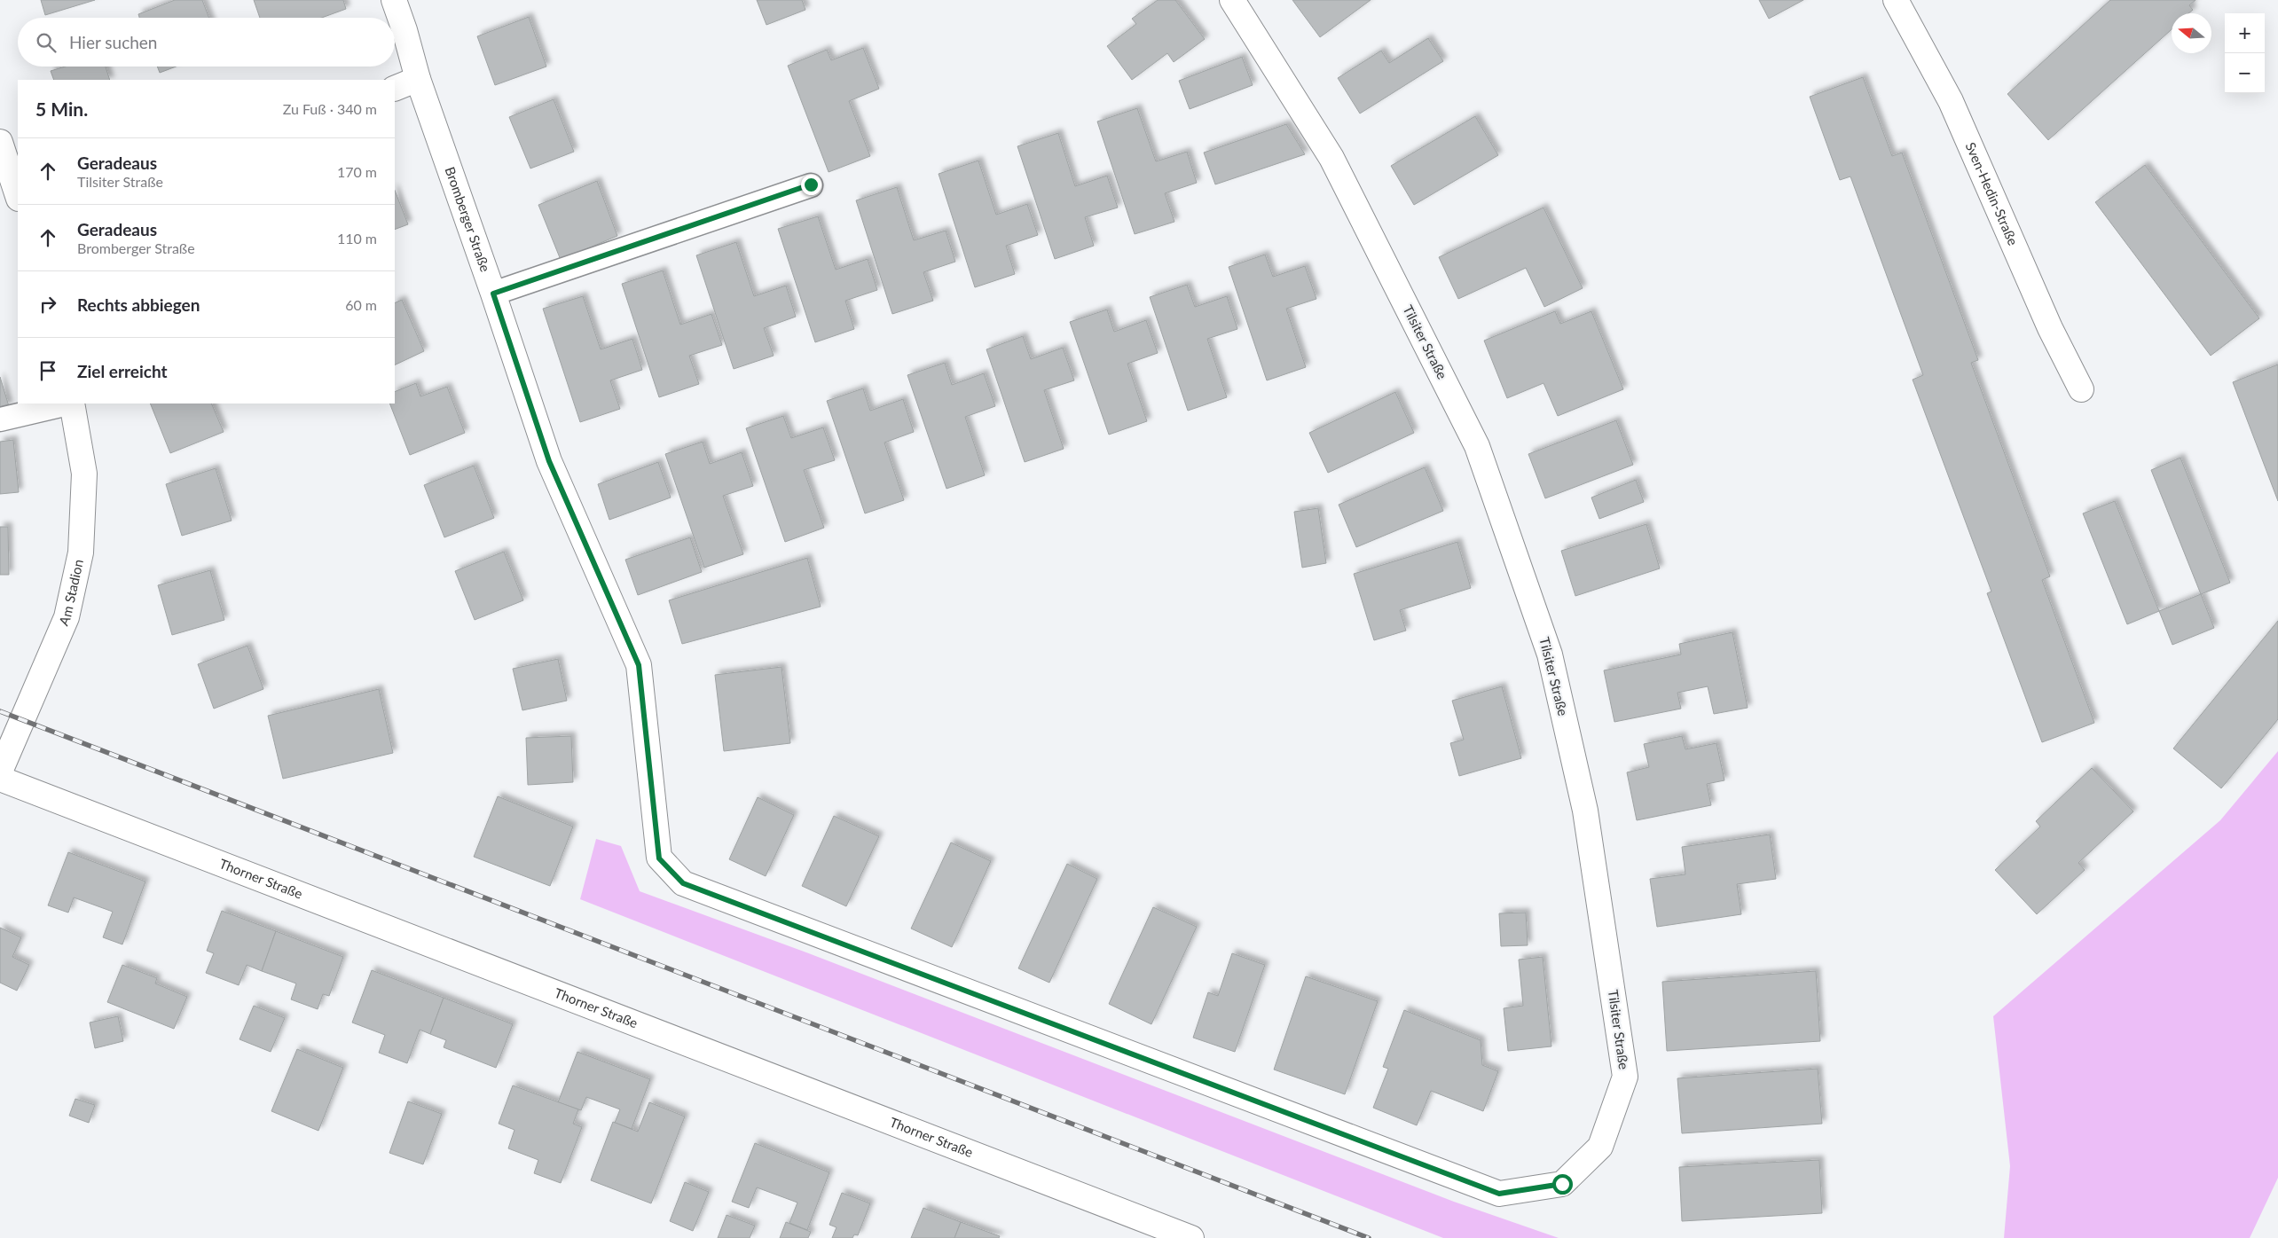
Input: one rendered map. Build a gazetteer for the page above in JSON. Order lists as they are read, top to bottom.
{
  "streets": {
    "street": [
      "Sven-Hedin-Straße",
      "Bromberger Straße",
      "Tilsiter Straße",
      "Am Stadion",
      "Thorner Straße"
    ]
  },
  "crossings": [
    ["Bromberger Straße", "Tilsiter Straße"]
  ],
  "north": "left",
  "page": {
    "map_buttons": ["+", "−"],
    "search": "Hier suchen",
    "heading": ["5 Min.", "Zu Fuß · 340 m"],
    "list": [
      ["Geradeaus", "Tilsiter Straße", "170 m"],
      ["Geradeaus", "Bromberger Straße", "110 m"],
      ["Rechts abbiegen", "60 m"],
      "Ziel erreicht"
    ]
  }
}
